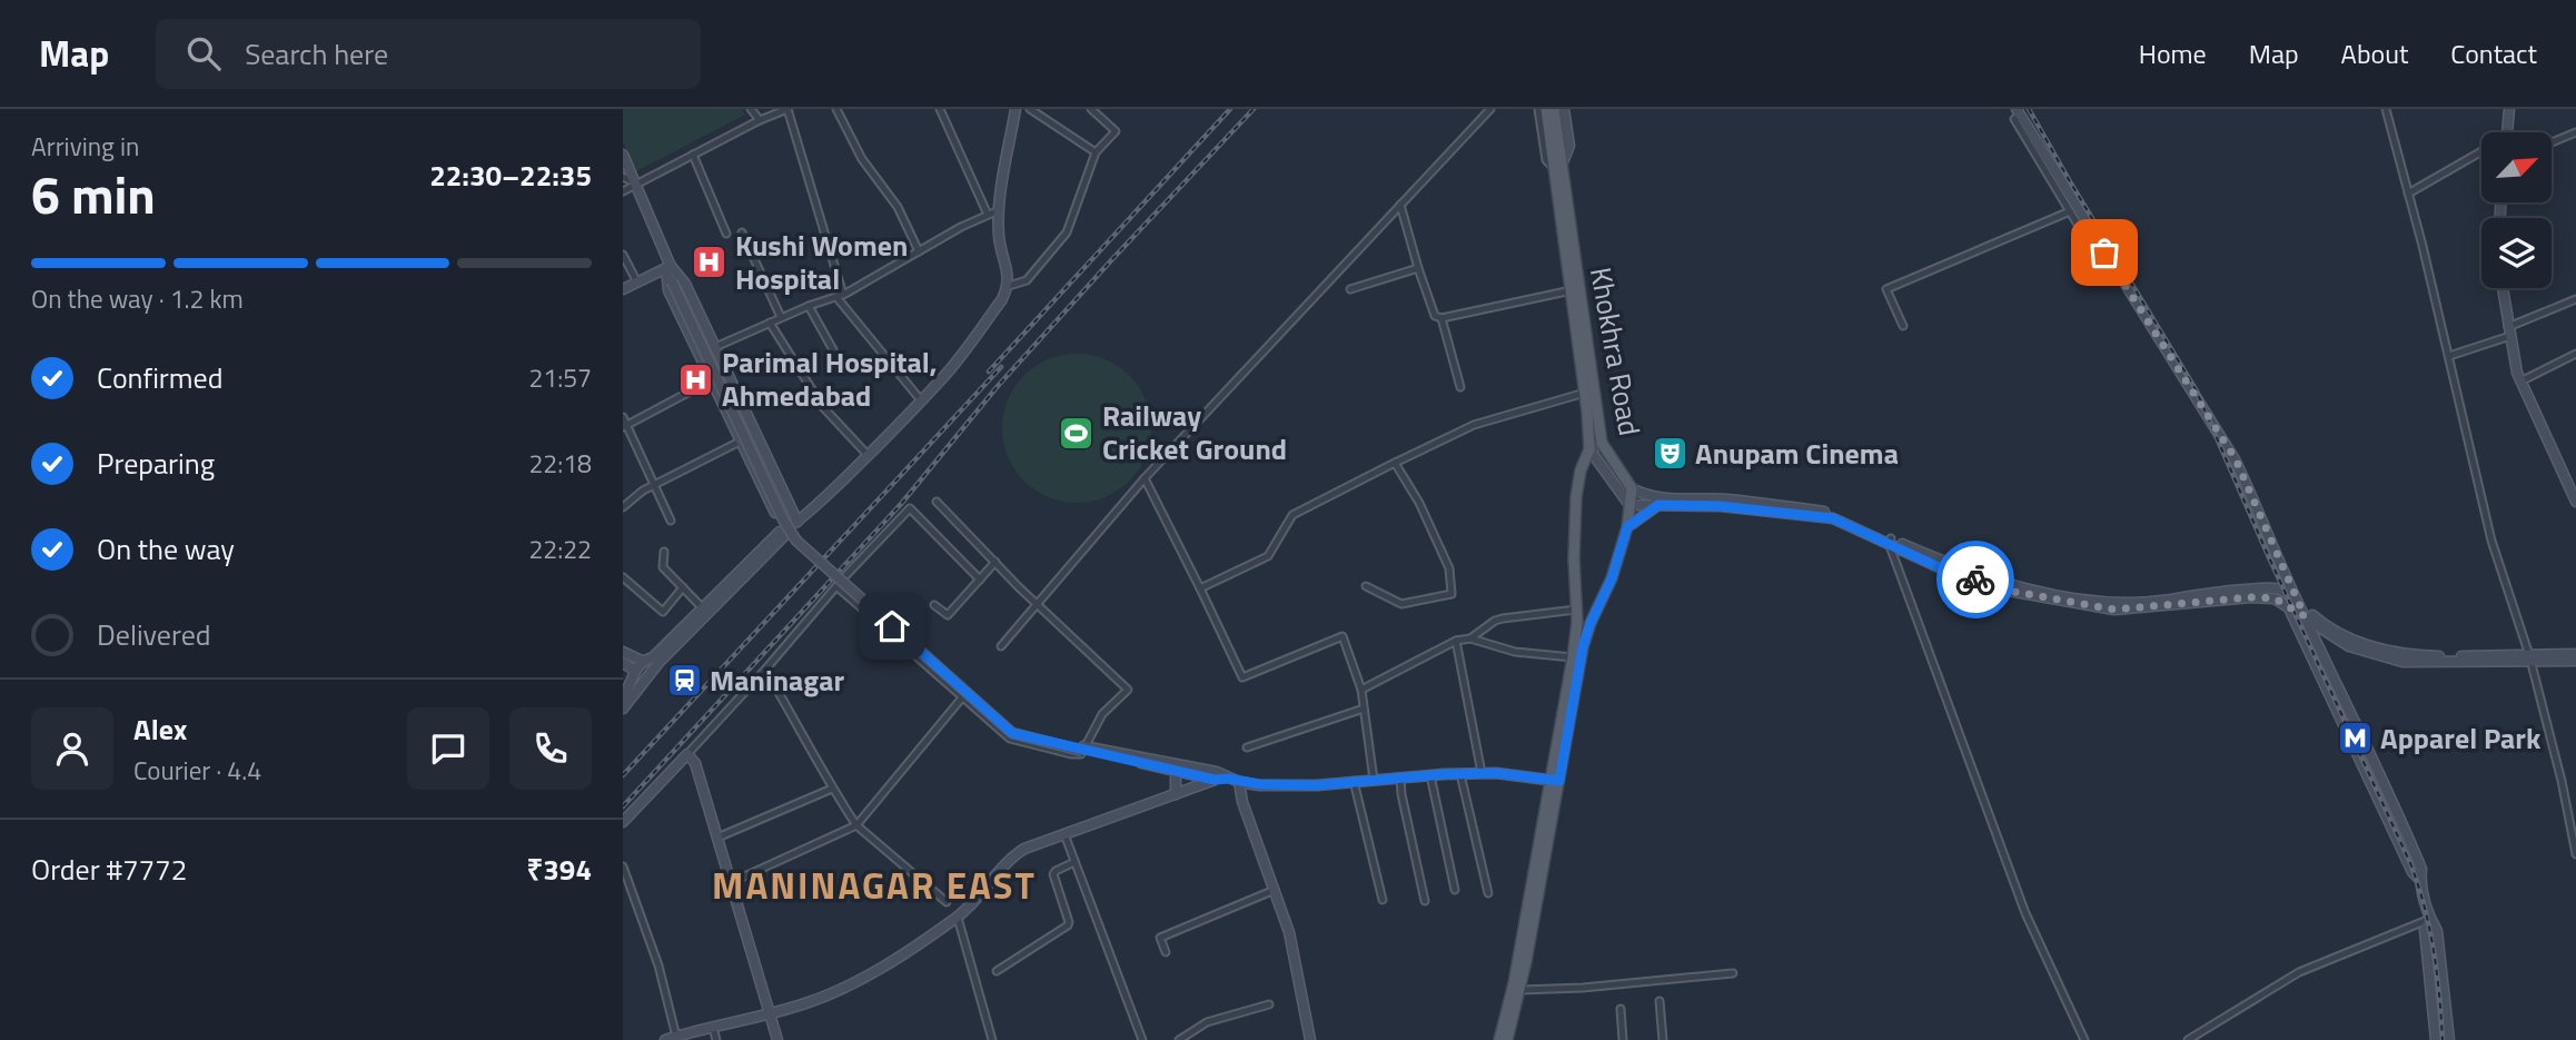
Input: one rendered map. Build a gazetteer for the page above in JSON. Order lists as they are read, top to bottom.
{
  "streets": {
    "main road": ["Khokhra Road"]
  },
  "districts": ["MANINAGAR EAST"],
  "places": {
    "hospital": ["Kushi Women Hospital", "Parimal Hospital, Ahmedabad"],
    "sports": ["Railway Cricket Ground"],
    "theatre": ["Anupam Cinema"],
    "station": ["Maninagar"],
    "metro station": ["Apparel Park"]
  },
  "north": "top right",
  "page": {
    "header": "Map",
    "search": "Search here",
    "nav": [
      "Home",
      "Map",
      "About",
      "Contact"
    ],
    "heading": ["6 min", "Arriving in", "22:30–22:35"],
    "panel": [
      "Alex",
      "Courier · 4.4",
      "Order #7772",
      "₹394"
    ],
    "bar": "On the way · 1.2 km",
    "list": [
      ["Confirmed", "21:57"],
      ["Preparing", "22:18"],
      ["On the way", "22:22"],
      "Delivered"
    ]
  }
}
